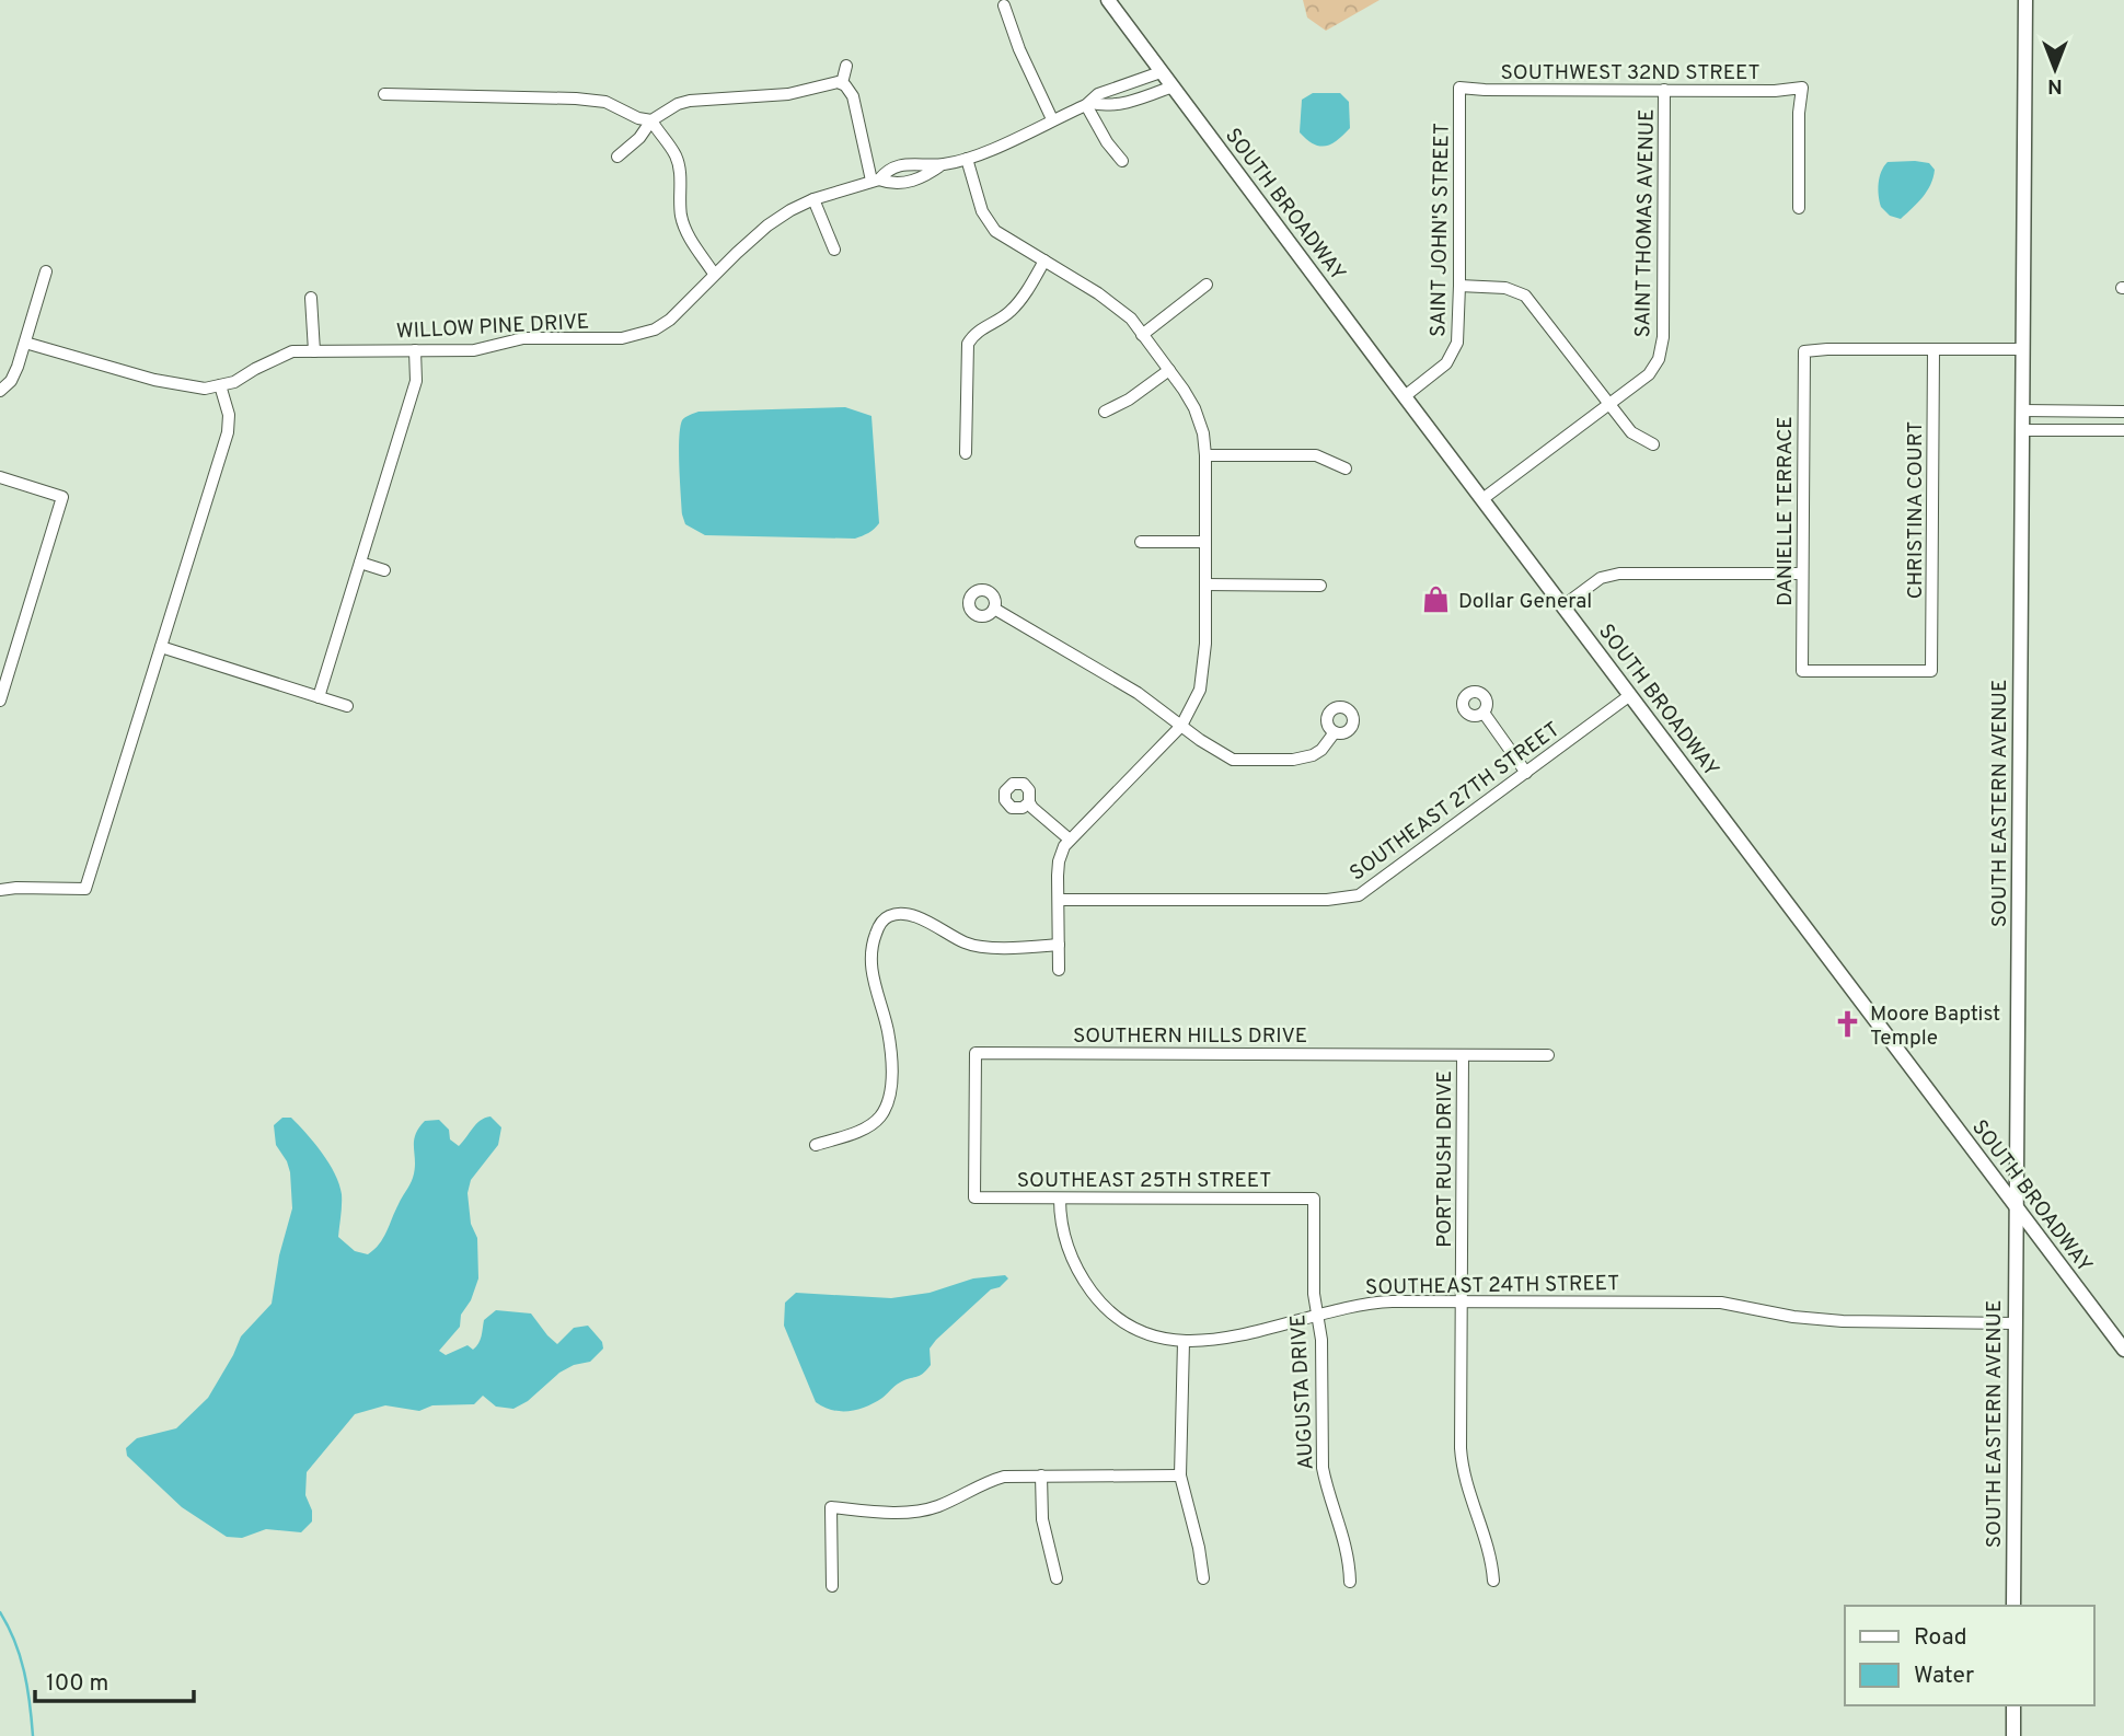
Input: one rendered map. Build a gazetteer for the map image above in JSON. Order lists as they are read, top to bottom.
{
  "streets": {
    "street": [
      "SOUTHWEST 32ND STREET",
      "SOUTH BROADWAY",
      "SAINT THOMAS AVENUE",
      "SAINT JOHN'S STREET",
      "WILLOW PINE DRIVE",
      "CHRISTINA COURT",
      "DANIELLE TERRACE",
      "SOUTHEAST 27TH STREET",
      "SOUTH EASTERN AVENUE",
      "SOUTHERN HILLS DRIVE",
      "PORT RUSH DRIVE",
      "SOUTHEAST 25TH STREET",
      "SOUTHEAST 24TH STREET",
      "AUGUSTA DRIVE"
    ]
  },
  "crossings": [
    ["SOUTHWEST 32ND STREET", "SAINT THOMAS AVENUE"],
    ["SOUTHWEST 32ND STREET", "SAINT JOHN'S STREET"],
    ["SOUTH BROADWAY", "SAINT THOMAS AVENUE"],
    ["SOUTH BROADWAY", "SAINT JOHN'S STREET"],
    ["SOUTH BROADWAY", "WILLOW PINE DRIVE"],
    ["SOUTH BROADWAY", "SOUTHEAST 27TH STREET"],
    ["SOUTH BROADWAY", "SOUTH EASTERN AVENUE"],
    ["CHRISTINA COURT", "DANIELLE TERRACE"],
    ["SOUTH EASTERN AVENUE", "SOUTHEAST 24TH STREET"],
    ["SOUTHERN HILLS DRIVE", "PORT RUSH DRIVE"],
    ["SOUTHERN HILLS DRIVE", "SOUTHEAST 25TH STREET"],
    ["PORT RUSH DRIVE", "SOUTHEAST 24TH STREET"],
    ["SOUTHEAST 25TH STREET", "SOUTHEAST 24TH STREET"],
    ["SOUTHEAST 25TH STREET", "AUGUSTA DRIVE"],
    ["SOUTHEAST 24TH STREET", "AUGUSTA DRIVE"]
  ],
  "places": {
    "shop": ["Dollar General"],
    "church": ["Moore Baptist Temple"]
  },
  "legend": ["Road", "Water"],
  "scale_bar": "100 m",
  "north": "bottom"
}
